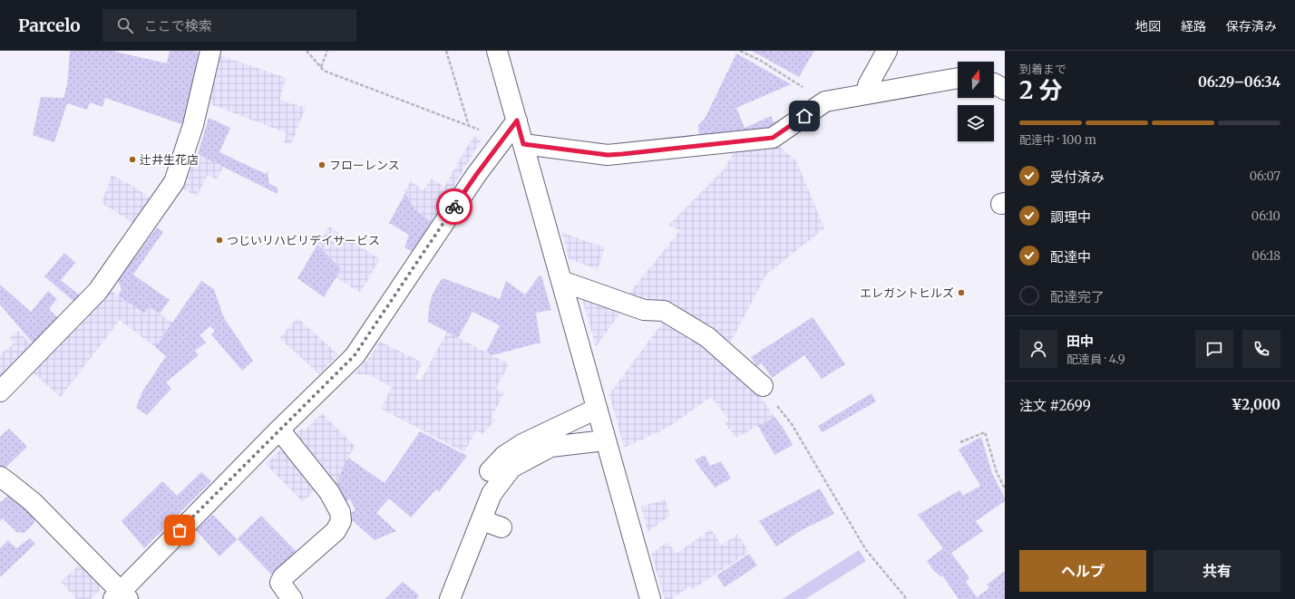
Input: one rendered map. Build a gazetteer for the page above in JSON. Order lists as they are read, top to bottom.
{
  "places": [
    "辻井生花店",
    "フローレンス",
    "つじいリハビリデイサービス",
    "エレガントヒルズ"
  ],
  "north": "top",
  "page": {
    "header": "Parcelo",
    "search": "ここで検索",
    "nav": ["地図", "経路", "保存済み"],
    "heading": ["2 分", "到着まで", "06:29–06:34"],
    "panel": [
      "田中",
      "配達員 · 4.9",
      "注文 #2699",
      "¥2,000"
    ],
    "bar": "配達中 · 100 m",
    "list": [
      ["受付済み", "06:07"],
      ["調理中", "06:10"],
      ["配達中", "06:18"],
      "配達完了"
    ],
    "buttons": ["ヘルプ", "共有"]
  }
}
